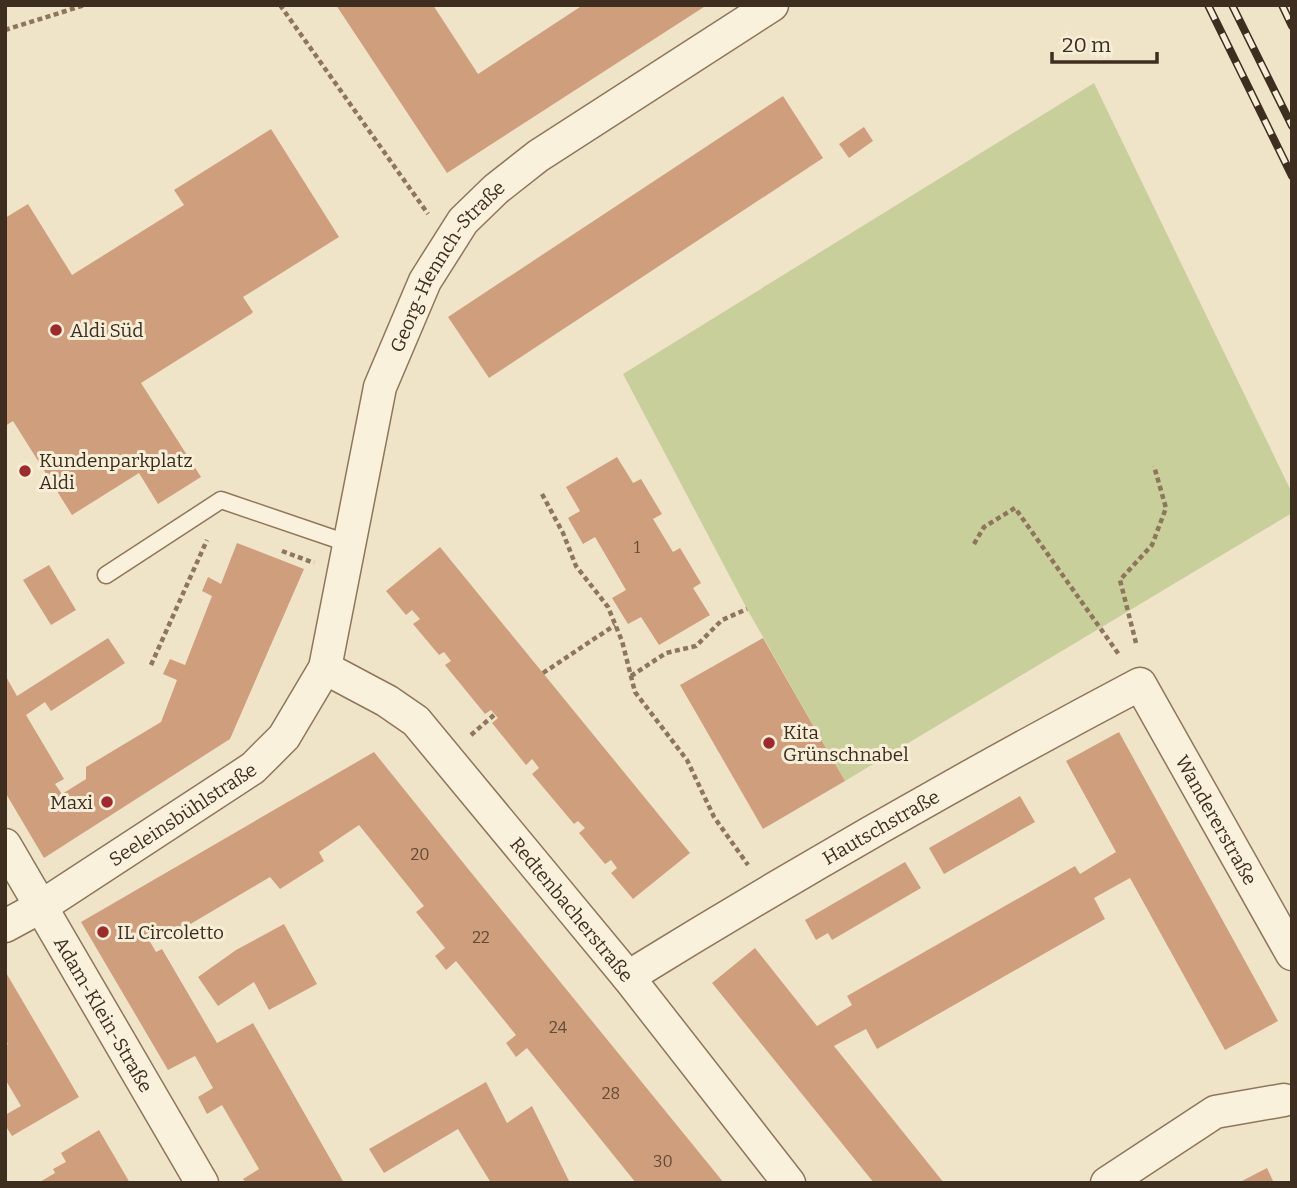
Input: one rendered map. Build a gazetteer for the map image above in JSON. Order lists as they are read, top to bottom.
{
  "streets": {
    "street": [
      "Georg-Hennch-Straße",
      "Seeleinsbühlstraße",
      "Wandererstraße",
      "Hautschstraße",
      "Redtenbacherstraße",
      "Adam-Klein-Straße"
    ]
  },
  "crossings": [
    ["Georg-Hennch-Straße", "Seeleinsbühlstraße"],
    ["Georg-Hennch-Straße", "Redtenbacherstraße"],
    ["Seeleinsbühlstraße", "Redtenbacherstraße"],
    ["Seeleinsbühlstraße", "Adam-Klein-Straße"],
    ["Wandererstraße", "Hautschstraße"],
    ["Hautschstraße", "Redtenbacherstraße"]
  ],
  "places": [
    "Aldi Süd",
    "Kundenparkplatz Aldi",
    "Kita Grünschnabel",
    "Maxi",
    "IL Circoletto"
  ],
  "house_numbers": [
    "1",
    "20",
    "22",
    "24",
    "28",
    "30"
  ],
  "scale_bar": "20 m"
}
